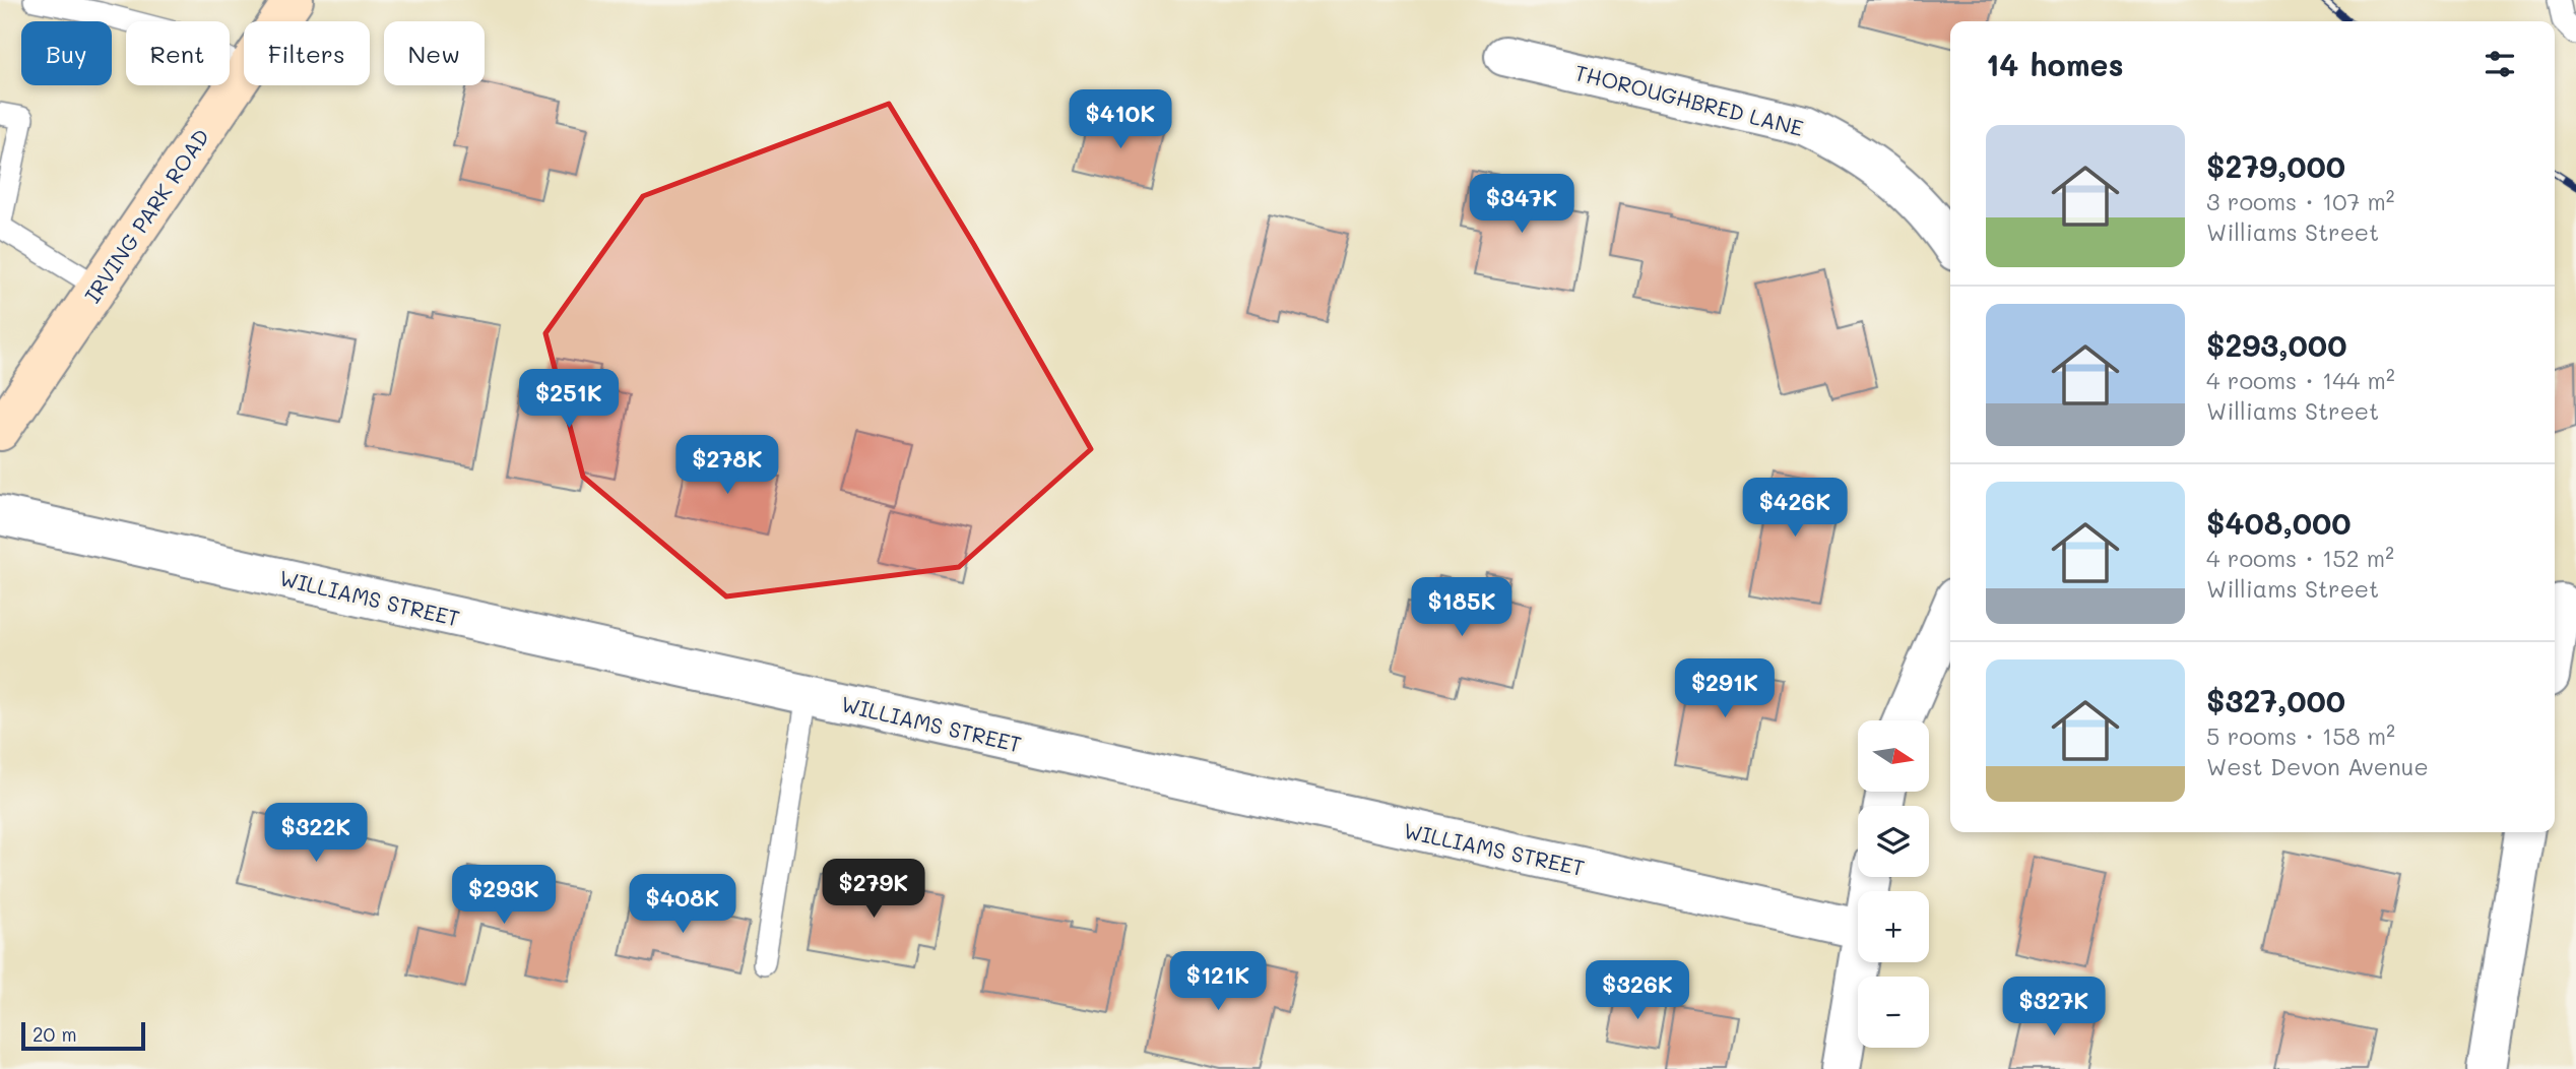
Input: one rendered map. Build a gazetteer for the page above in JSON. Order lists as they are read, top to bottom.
{
  "streets": {
    "main road": ["IRVING PARK ROAD"],
    "street": ["THOROUGHBRED LANE", "WILLIAMS STREET"]
  },
  "scale_bar": "20 m",
  "north": "right",
  "page": {
    "chip": [
      "Buy",
      "Rent",
      "Filters",
      "New"
    ],
    "heading": "14 homes",
    "price": [
      "$410K",
      "$347K",
      "$251K",
      "$278K",
      "$426K",
      "$185K",
      "$291K",
      "$322K",
      "$279K",
      "$293K",
      "$408K",
      "$121K",
      "$326K",
      "$327K"
    ],
    "list": [
      {
        "name": "$279,000",
        "note": "3 rooms · 107 m² · Williams Street"
      },
      {
        "name": "$293,000",
        "note": "4 rooms · 144 m² · Williams Street"
      },
      {
        "name": "$408,000",
        "note": "4 rooms · 152 m² · Williams Street"
      },
      {
        "name": "$327,000",
        "note": "5 rooms · 158 m² · West Devon Avenue"
      }
    ],
    "map_buttons": ["+", "−"],
    "scale": "20 m"
  }
}
